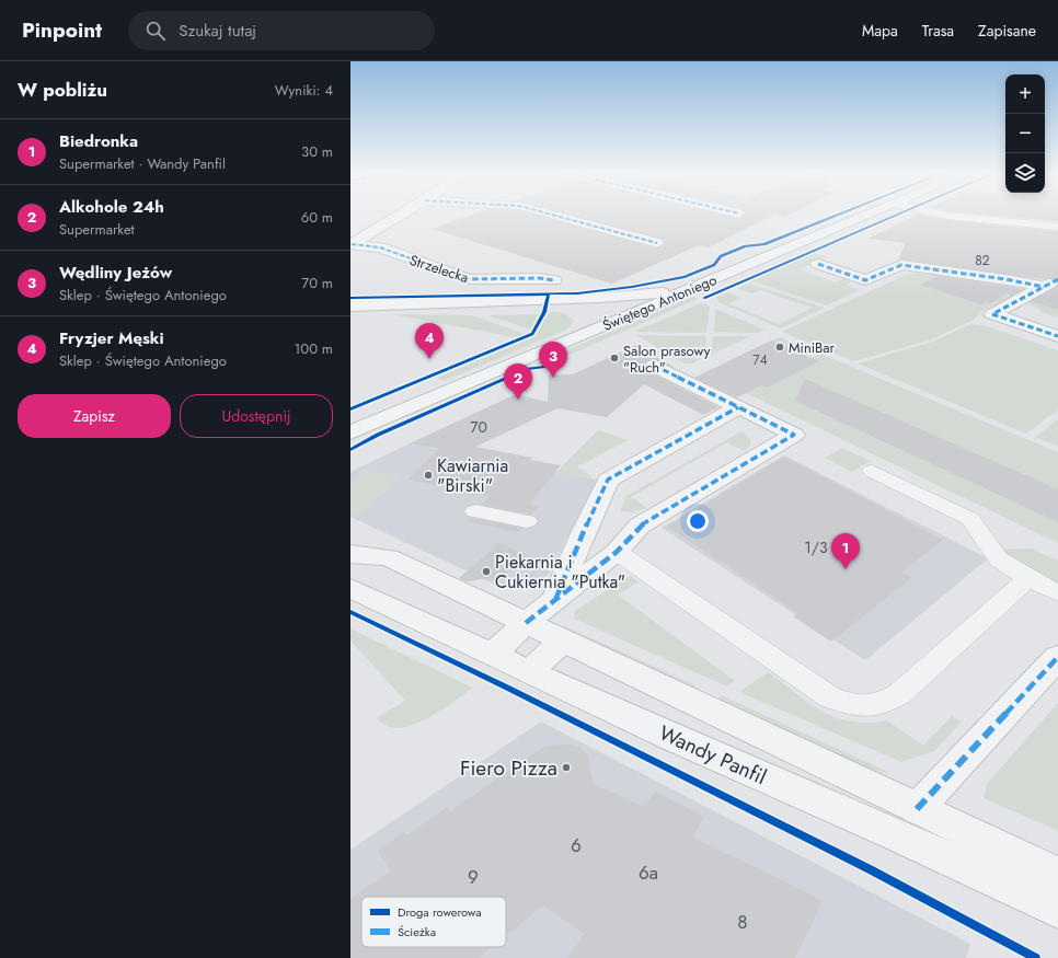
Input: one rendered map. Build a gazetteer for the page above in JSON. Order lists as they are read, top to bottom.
{
  "streets": {
    "street": ["Strzelecka", "Świętego Antoniego", "Wandy Panfil"]
  },
  "places": [
    "MiniBar",
    "Salon prasowy \"Ruch\"",
    "Kawiarnia \"Birski\"",
    "Piekarnia i Cukiernia \"Putka\"",
    "Fiero Pizza"
  ],
  "house_numbers": [
    "82",
    "74",
    "70",
    "1/3",
    "6",
    "6a",
    "9",
    "8"
  ],
  "legend": ["Droga rowerowa", "Ścieżka"],
  "page": {
    "header": "Pinpoint",
    "search": "Szukaj tutaj",
    "nav": ["Mapa", "Trasa", "Zapisane"],
    "heading": ["W pobliżu", "Wyniki: 4"],
    "map_buttons": ["+", "−"],
    "list": [
      {
        "mark": "1",
        "name": "Biedronka",
        "note": "Supermarket · Wandy Panfil",
        "value": "30 m"
      },
      {
        "mark": "2",
        "name": "Alkohole 24h",
        "note": "Supermarket",
        "value": "60 m"
      },
      {
        "mark": "3",
        "name": "Wędliny Jeżów",
        "note": "Sklep · Świętego Antoniego",
        "value": "70 m"
      },
      {
        "mark": "4",
        "name": "Fryzjer Męski",
        "note": "Sklep · Świętego Antoniego",
        "value": "100 m"
      }
    ],
    "pins": [
      "4",
      "3",
      "2",
      "1"
    ],
    "buttons": ["Zapisz", "Udostępnij"]
  }
}
